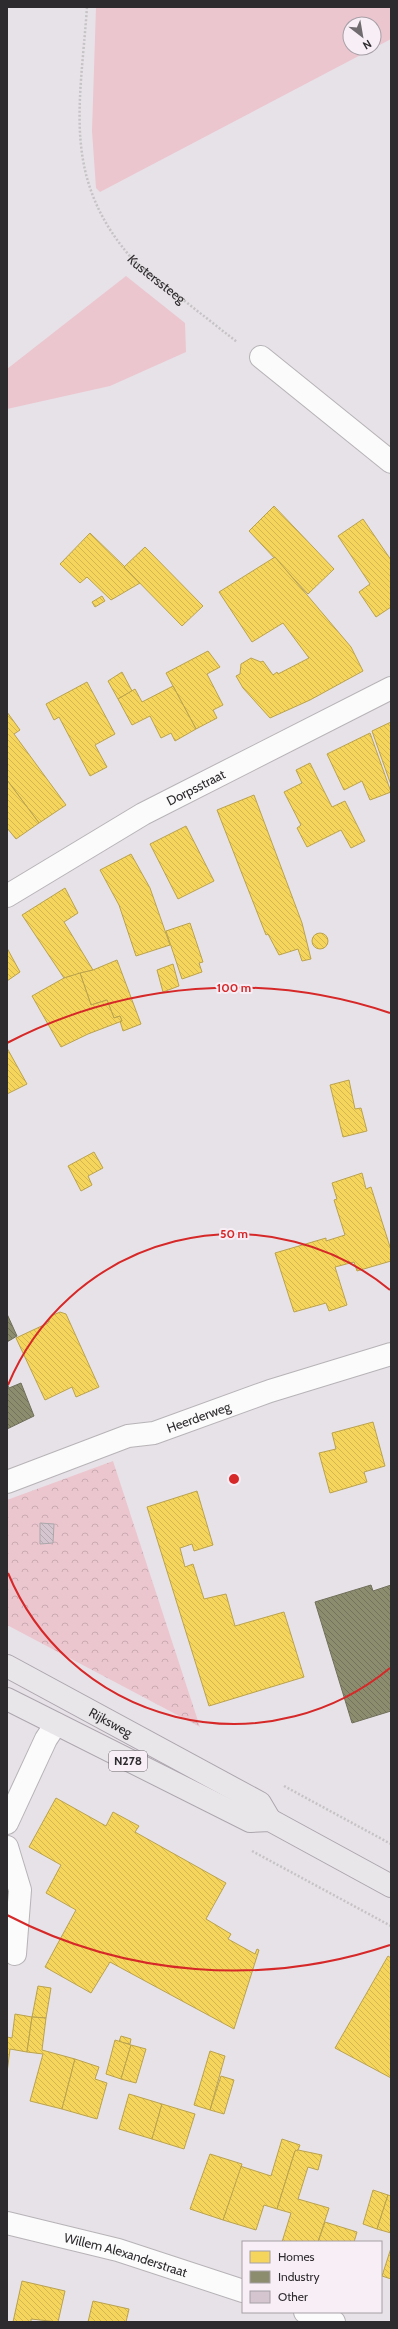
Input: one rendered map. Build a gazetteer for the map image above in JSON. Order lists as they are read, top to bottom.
{
  "streets": {
    "main road": ["Rijksweg", "N278"],
    "street": ["Dorpsstraat", "Heerderweg", "Willem Alexanderstraat"],
    "path": ["Kusterssteeg"]
  },
  "legend": ["Homes", "Industry", "Other"],
  "north": "bottom right",
  "rings": ["100 m", "50 m"]
}
